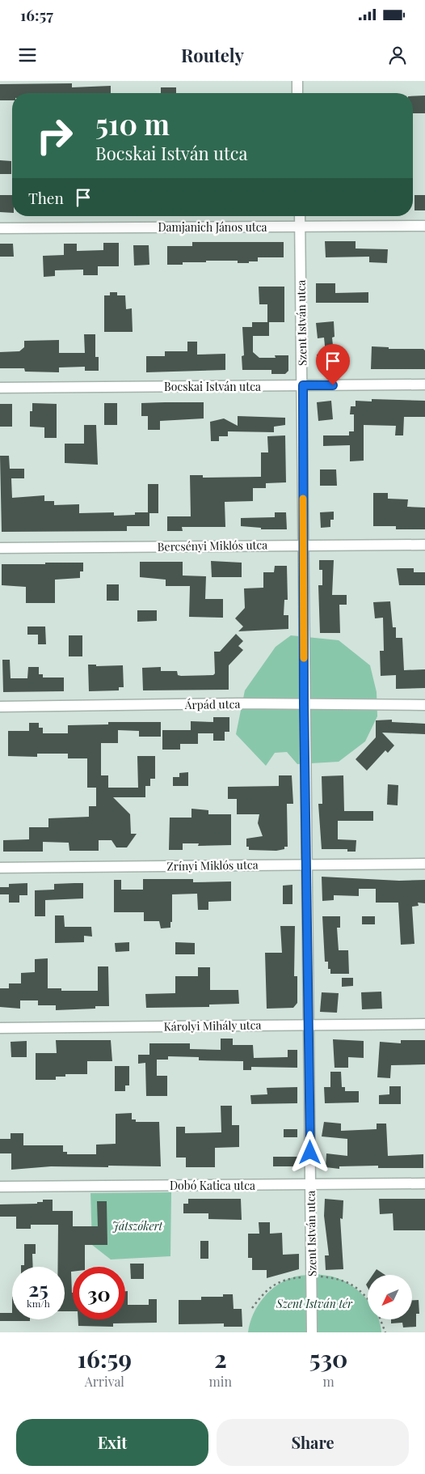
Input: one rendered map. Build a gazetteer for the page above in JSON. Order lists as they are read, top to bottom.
{
  "streets": {
    "street": [
      "Damjanich János utca",
      "Szent István utca",
      "Bocskai István utca",
      "Bercsényi Miklós utca",
      "Árpád utca",
      "Zrínyi Miklós utca",
      "Károlyi Mihály utca",
      "Dobó Katica utca"
    ]
  },
  "crossings": [
    ["Damjanich János utca", "Szent István utca"],
    ["Szent István utca", "Bocskai István utca"],
    ["Szent István utca", "Bercsényi Miklós utca"],
    ["Szent István utca", "Árpád utca"],
    ["Szent István utca", "Zrínyi Miklós utca"],
    ["Szent István utca", "Károlyi Mihály utca"],
    ["Szent István utca", "Dobó Katica utca"]
  ],
  "parks": ["Játszókert", "Szent István tér"],
  "north": "bottom left",
  "page": {
    "status": "16:57",
    "header": "Routely",
    "turn": ["510 m", "Bocskai István utca"],
    "then": "Then",
    "speed": "25 km/h",
    "limit": "30",
    "eta": [
      "16:59",
      "Arrival",
      "2",
      "min",
      "530",
      "m"
    ],
    "buttons": ["Exit", "Share"]
  }
}
